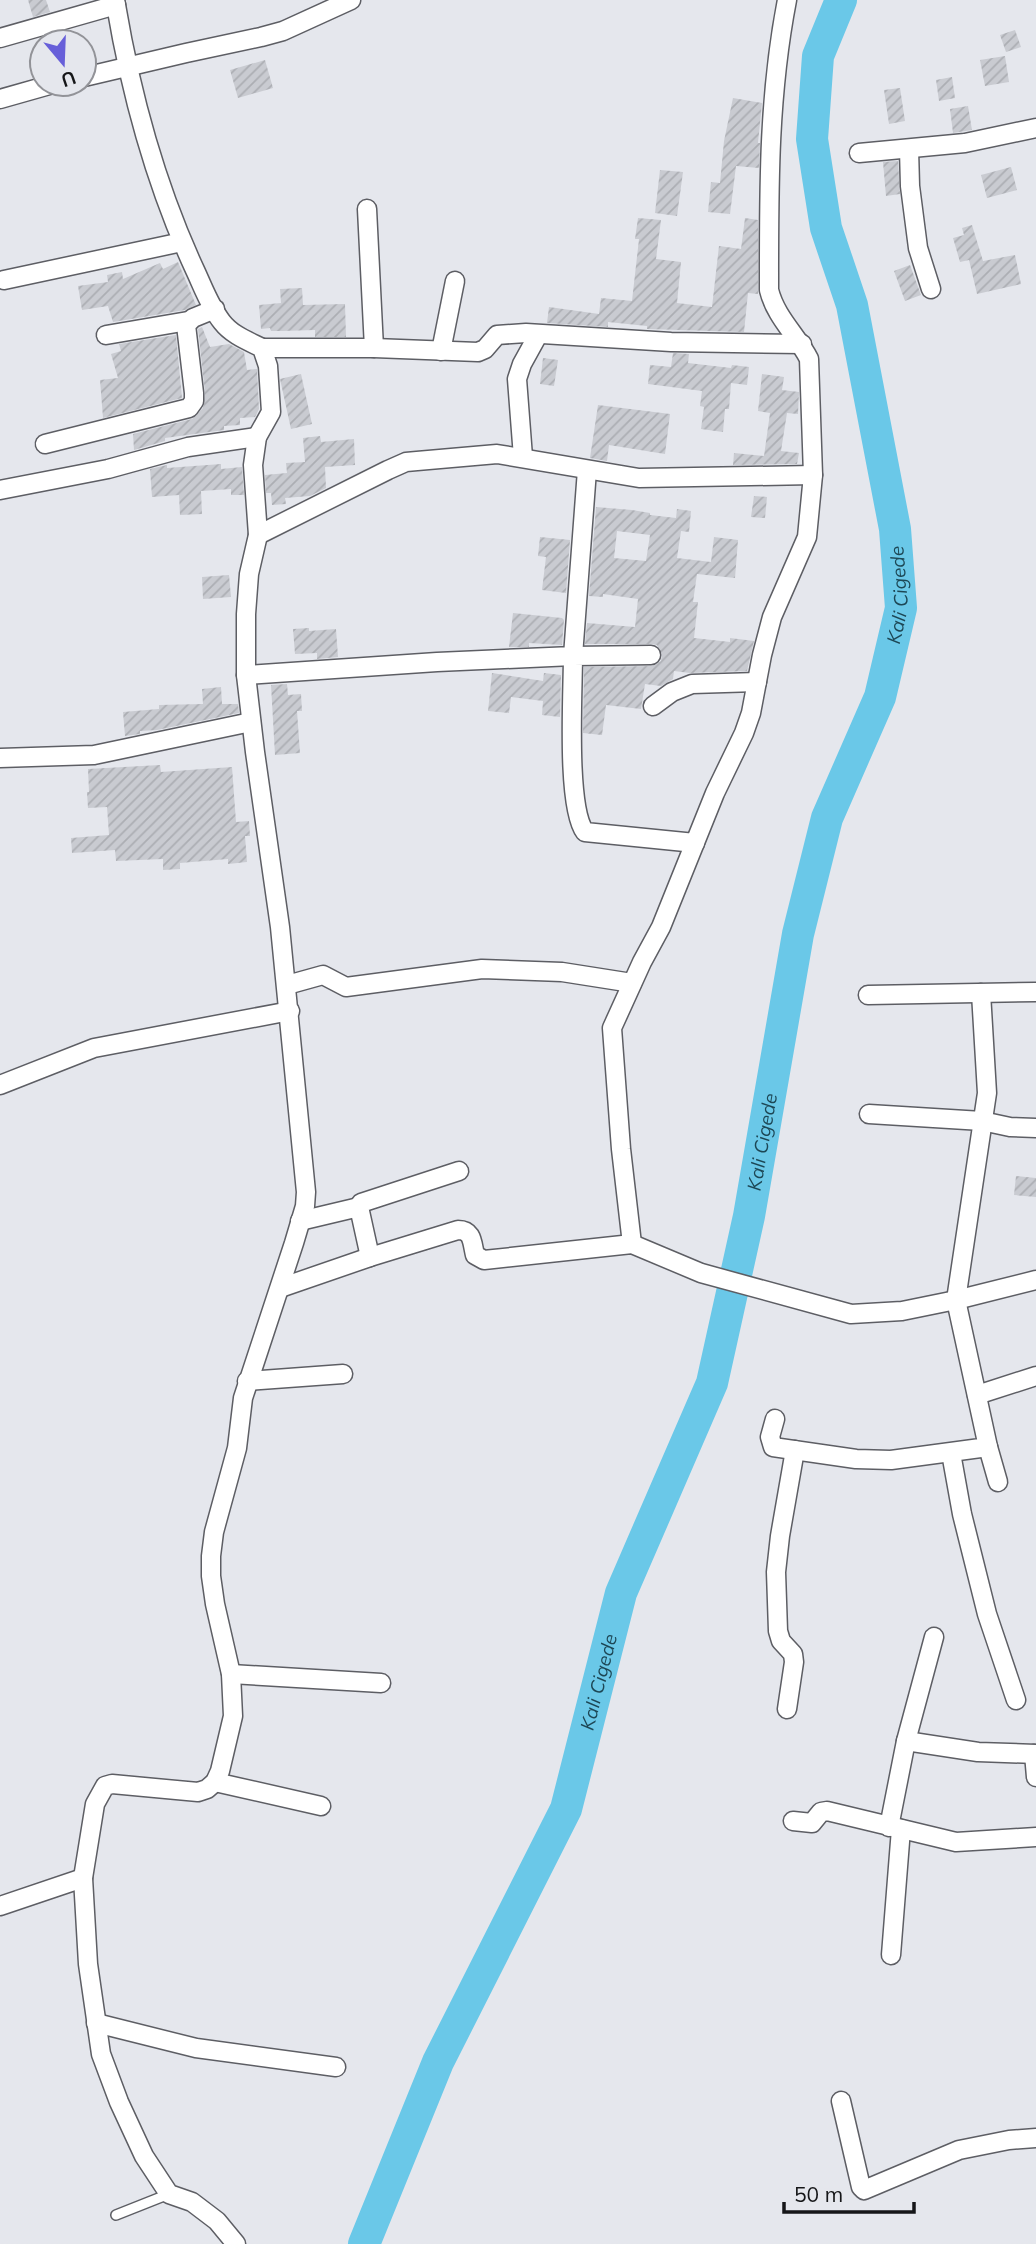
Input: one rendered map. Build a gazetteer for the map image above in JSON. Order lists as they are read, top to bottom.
{
  "water": ["Kali Cigede"],
  "scale_bar": "50 m",
  "north": "bottom"
}
